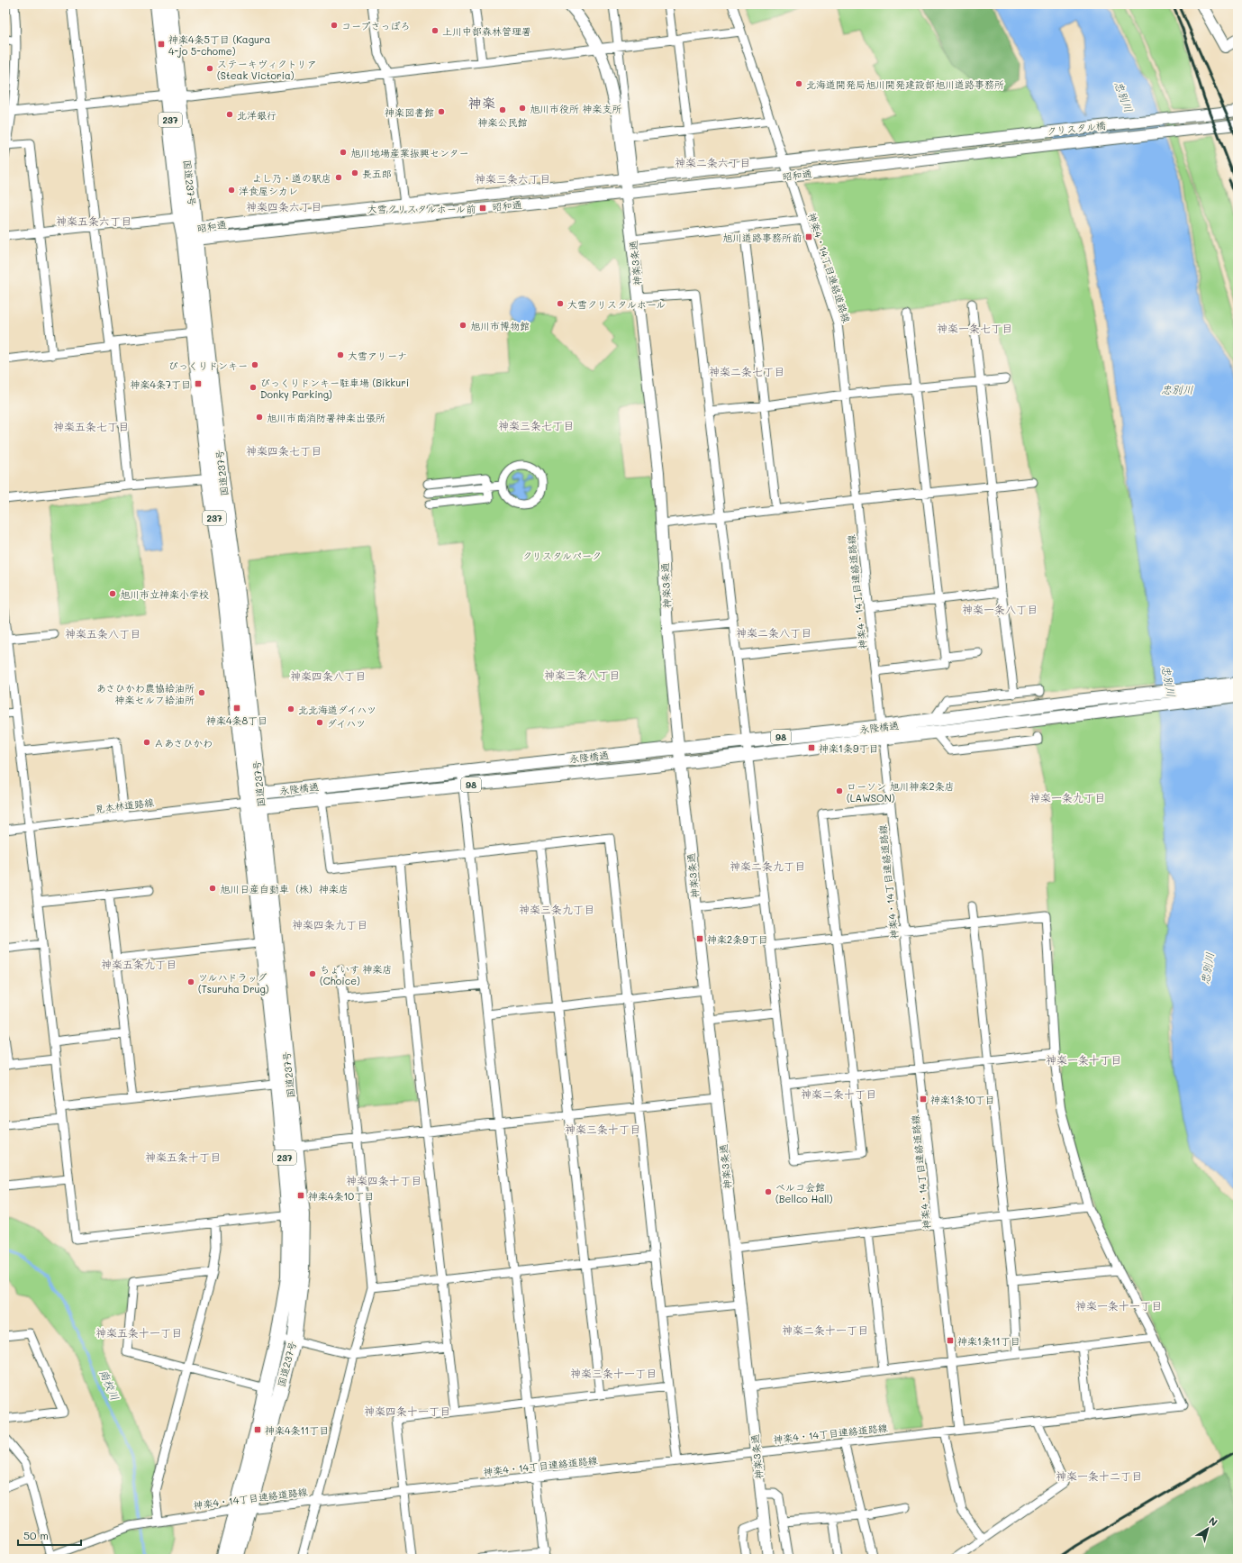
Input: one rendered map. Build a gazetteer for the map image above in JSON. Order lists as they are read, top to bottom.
{
  "streets": {
    "highway": ["237", "国道237号"],
    "main road": ["永隆橋通", "98"],
    "street": [
      "クリスタル橋",
      "昭和通",
      "神楽3条通",
      "神楽4・14丁目連絡道路線",
      "見本林道路線"
    ]
  },
  "crossings": [
    ["クリスタル橋", "昭和通"],
    ["昭和通", "国道237号"],
    ["昭和通", "神楽3条通"],
    ["昭和通", "神楽4・14丁目連絡道路線"],
    ["国道237号", "神楽4・14丁目連絡道路線"],
    ["国道237号", "永隆橋通"],
    ["国道237号", "見本林道路線"],
    ["神楽3条通", "神楽4・14丁目連絡道路線"],
    ["神楽3条通", "永隆橋通"],
    ["神楽4・14丁目連絡道路線", "永隆橋通"],
    ["永隆橋通", "見本林道路線"]
  ],
  "districts": [
    "神楽",
    "神楽二条六丁目",
    "神楽三条六丁目",
    "神楽四条六丁目",
    "神楽五条六丁目",
    "神楽一条七丁目",
    "神楽二条七丁目",
    "神楽三条七丁目",
    "神楽五条七丁目",
    "神楽四条七丁目",
    "神楽一条八丁目",
    "神楽二条八丁目",
    "神楽五条八丁目",
    "神楽三条八丁目",
    "神楽四条八丁目",
    "神楽一条九丁目",
    "神楽二条九丁目",
    "神楽三条九丁目",
    "神楽四条九丁目",
    "神楽五条九丁目",
    "神楽一条十丁目",
    "神楽二条十丁目",
    "神楽三条十丁目",
    "神楽五条十丁目",
    "神楽四条十丁目",
    "神楽一条十一丁目",
    "神楽二条十一丁目",
    "神楽五条十一丁目",
    "神楽三条十一丁目",
    "神楽四条十一丁目",
    "神楽一条十二丁目"
  ],
  "water": ["忠別川", "南校川"],
  "parks": ["クリスタルパーク"],
  "places": {
    "other": [
      "コープさっぽろ",
      "上川中部森林管理署",
      "ステーキヴィクトリア (Steak Victoria)",
      "北海道開発局旭川開発建設部旭川道路事務所",
      "旭川市役所 神楽支所",
      "神楽公民館",
      "神楽図書館",
      "北洋銀行",
      "旭川地場産業振興センター",
      "長五郎",
      "よし乃・道の駅店",
      "洋食屋シカレ",
      "大雪クリスタルホール",
      "旭川市博物館",
      "大雪アリーナ",
      "びっくりドンキー",
      "びっくりドンキー駐車場 (Bikkuri Donky Parking)",
      "旭川市南消防署神楽出張所",
      "旭川市立神楽小学校",
      "あさひかわ農協給油所 神楽セルフ給油所",
      "北北海道ダイハツ",
      "ダイハツ",
      "Ａあさひかわ",
      "ローソン 旭川神楽2条店 (LAWSON)",
      "旭川日産自動車（株）神楽店",
      "ちょいす 神楽店 (Choice)",
      "ツルハドラッグ (Tsuruha Drug)",
      "ベルコ会館 (Bellco Hall)"
    ],
    "transit": [
      "神楽4条5丁目 (Kagura 4-jo 5-chome)",
      "大雪クリスタルホール前",
      "旭川道路事務所前",
      "神楽4条7丁目",
      "神楽4条8丁目",
      "神楽1条9丁目",
      "神楽2条9丁目",
      "神楽1条10丁目",
      "神楽4条10丁目",
      "神楽1条11丁目",
      "神楽4条11丁目"
    ]
  },
  "scale_bar": "50 m",
  "north": "top right"
}
